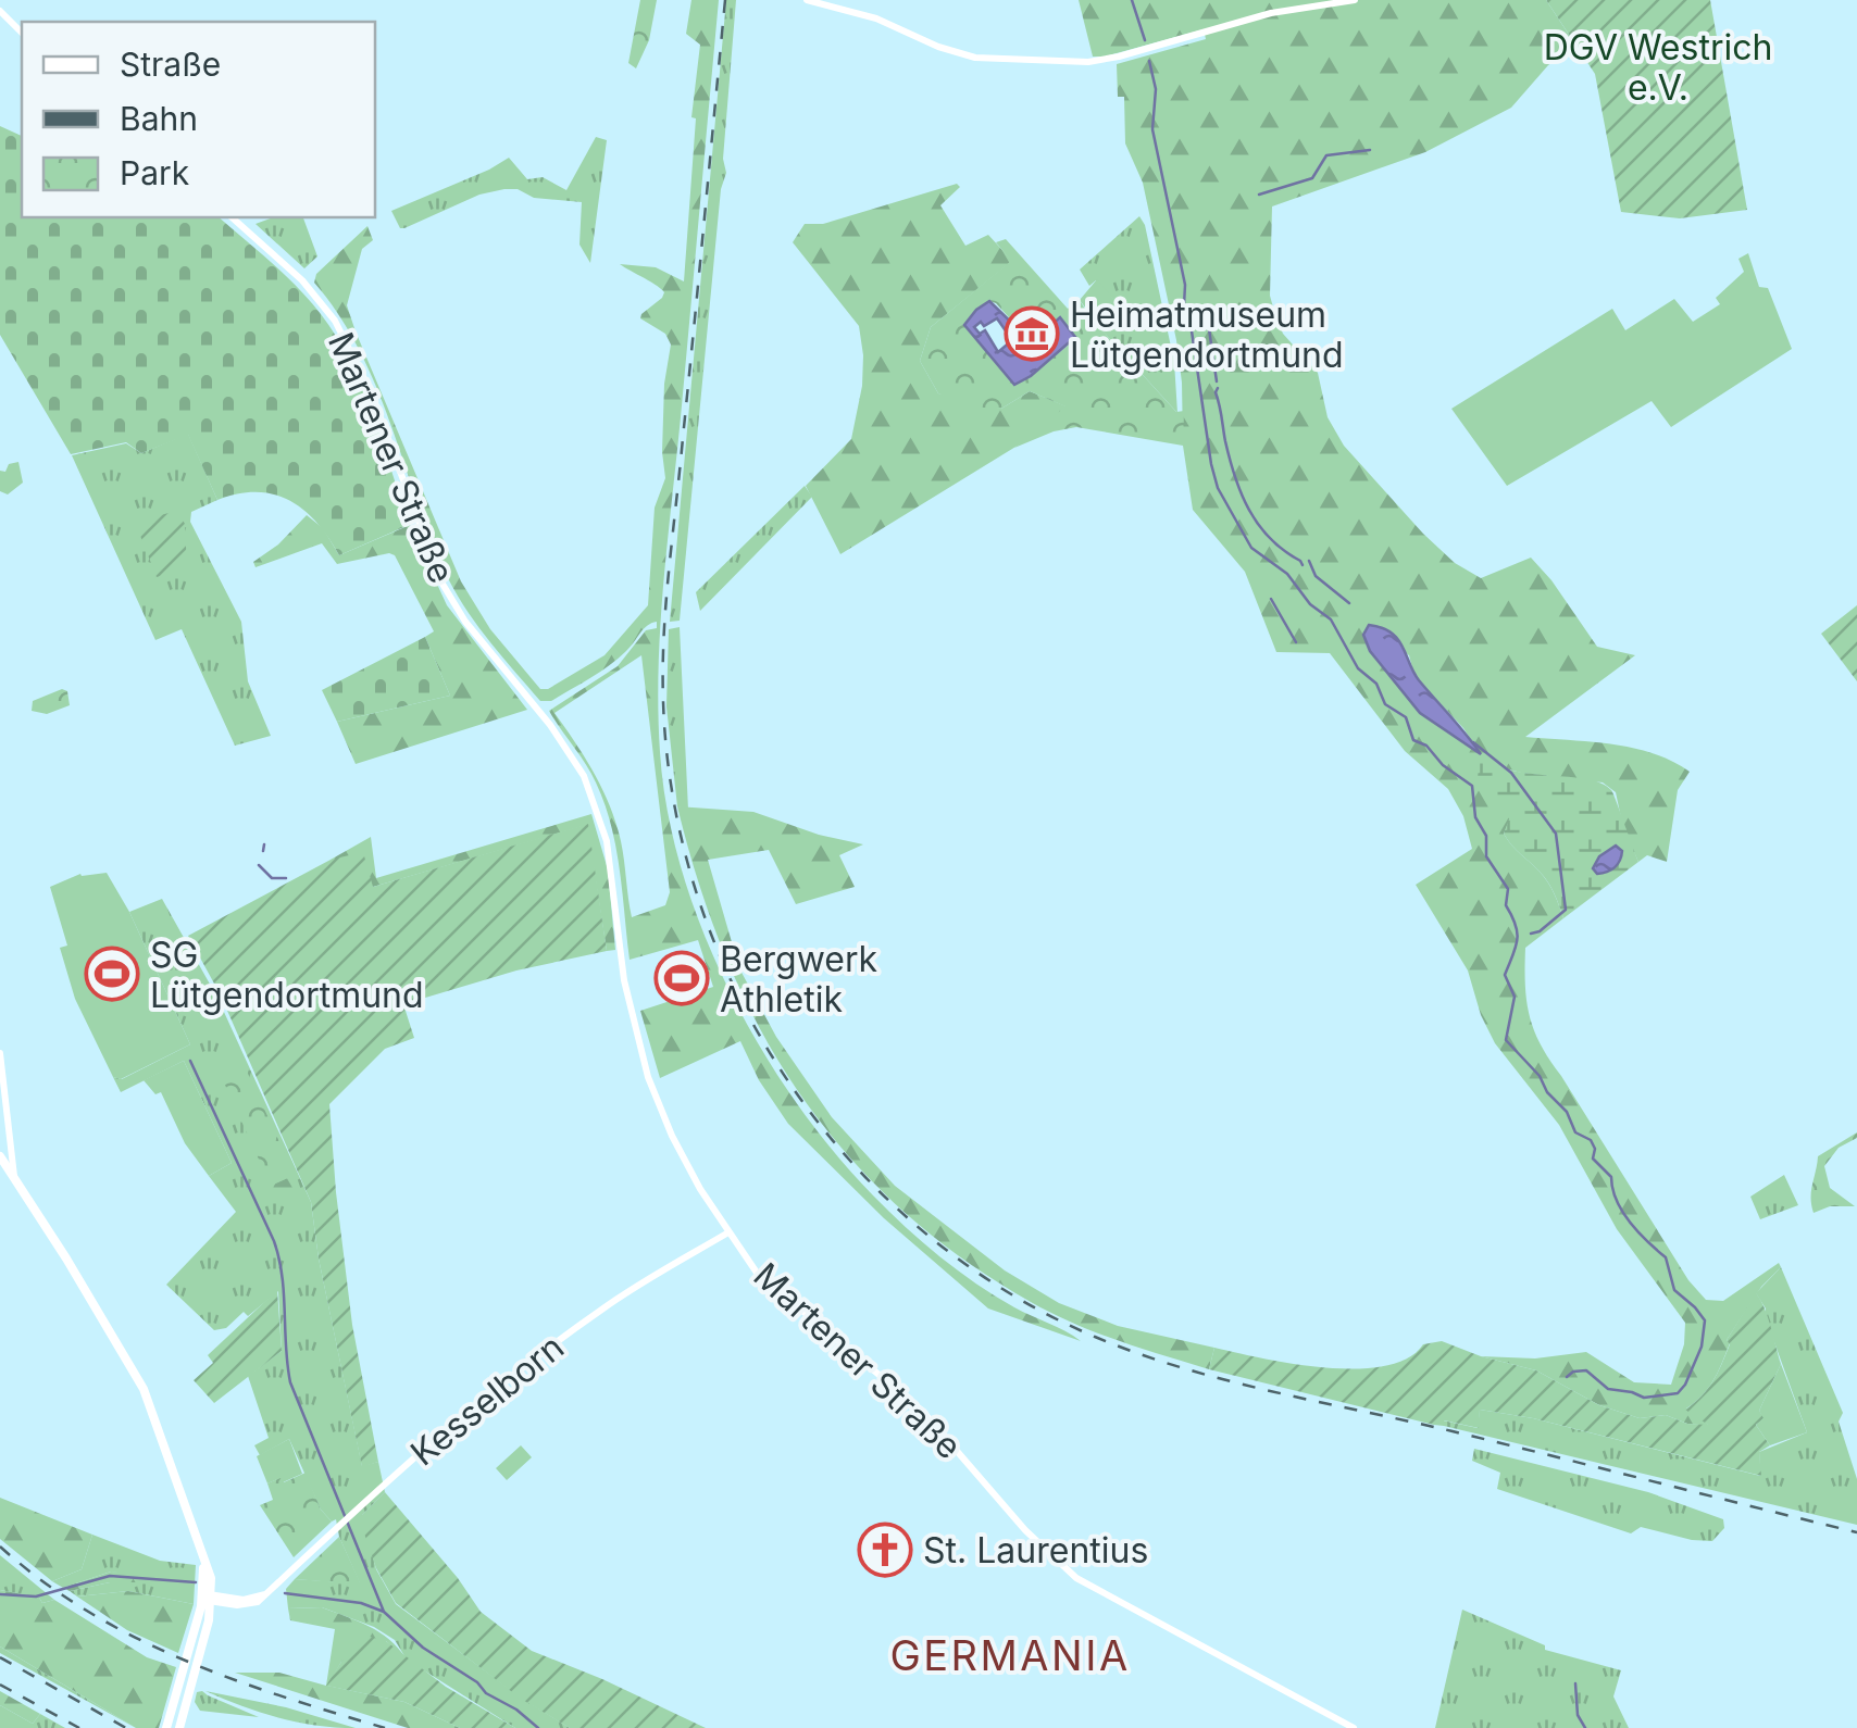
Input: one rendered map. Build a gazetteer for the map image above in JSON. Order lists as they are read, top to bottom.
{
  "streets": {
    "street": ["Martener Straße", "Kesselborn"]
  },
  "crossings": [
    ["Martener Straße", "Kesselborn"]
  ],
  "districts": ["GERMANIA"],
  "parks": ["DGV Westrich e.V."],
  "places": {
    "museum": ["Heimatmuseum Lütgendortmund"],
    "sports": ["SG Lütgendortmund", "Bergwerk Athletik"],
    "church": ["St. Laurentius"]
  },
  "legend": ["Straße", "Bahn", "Park"]
}
